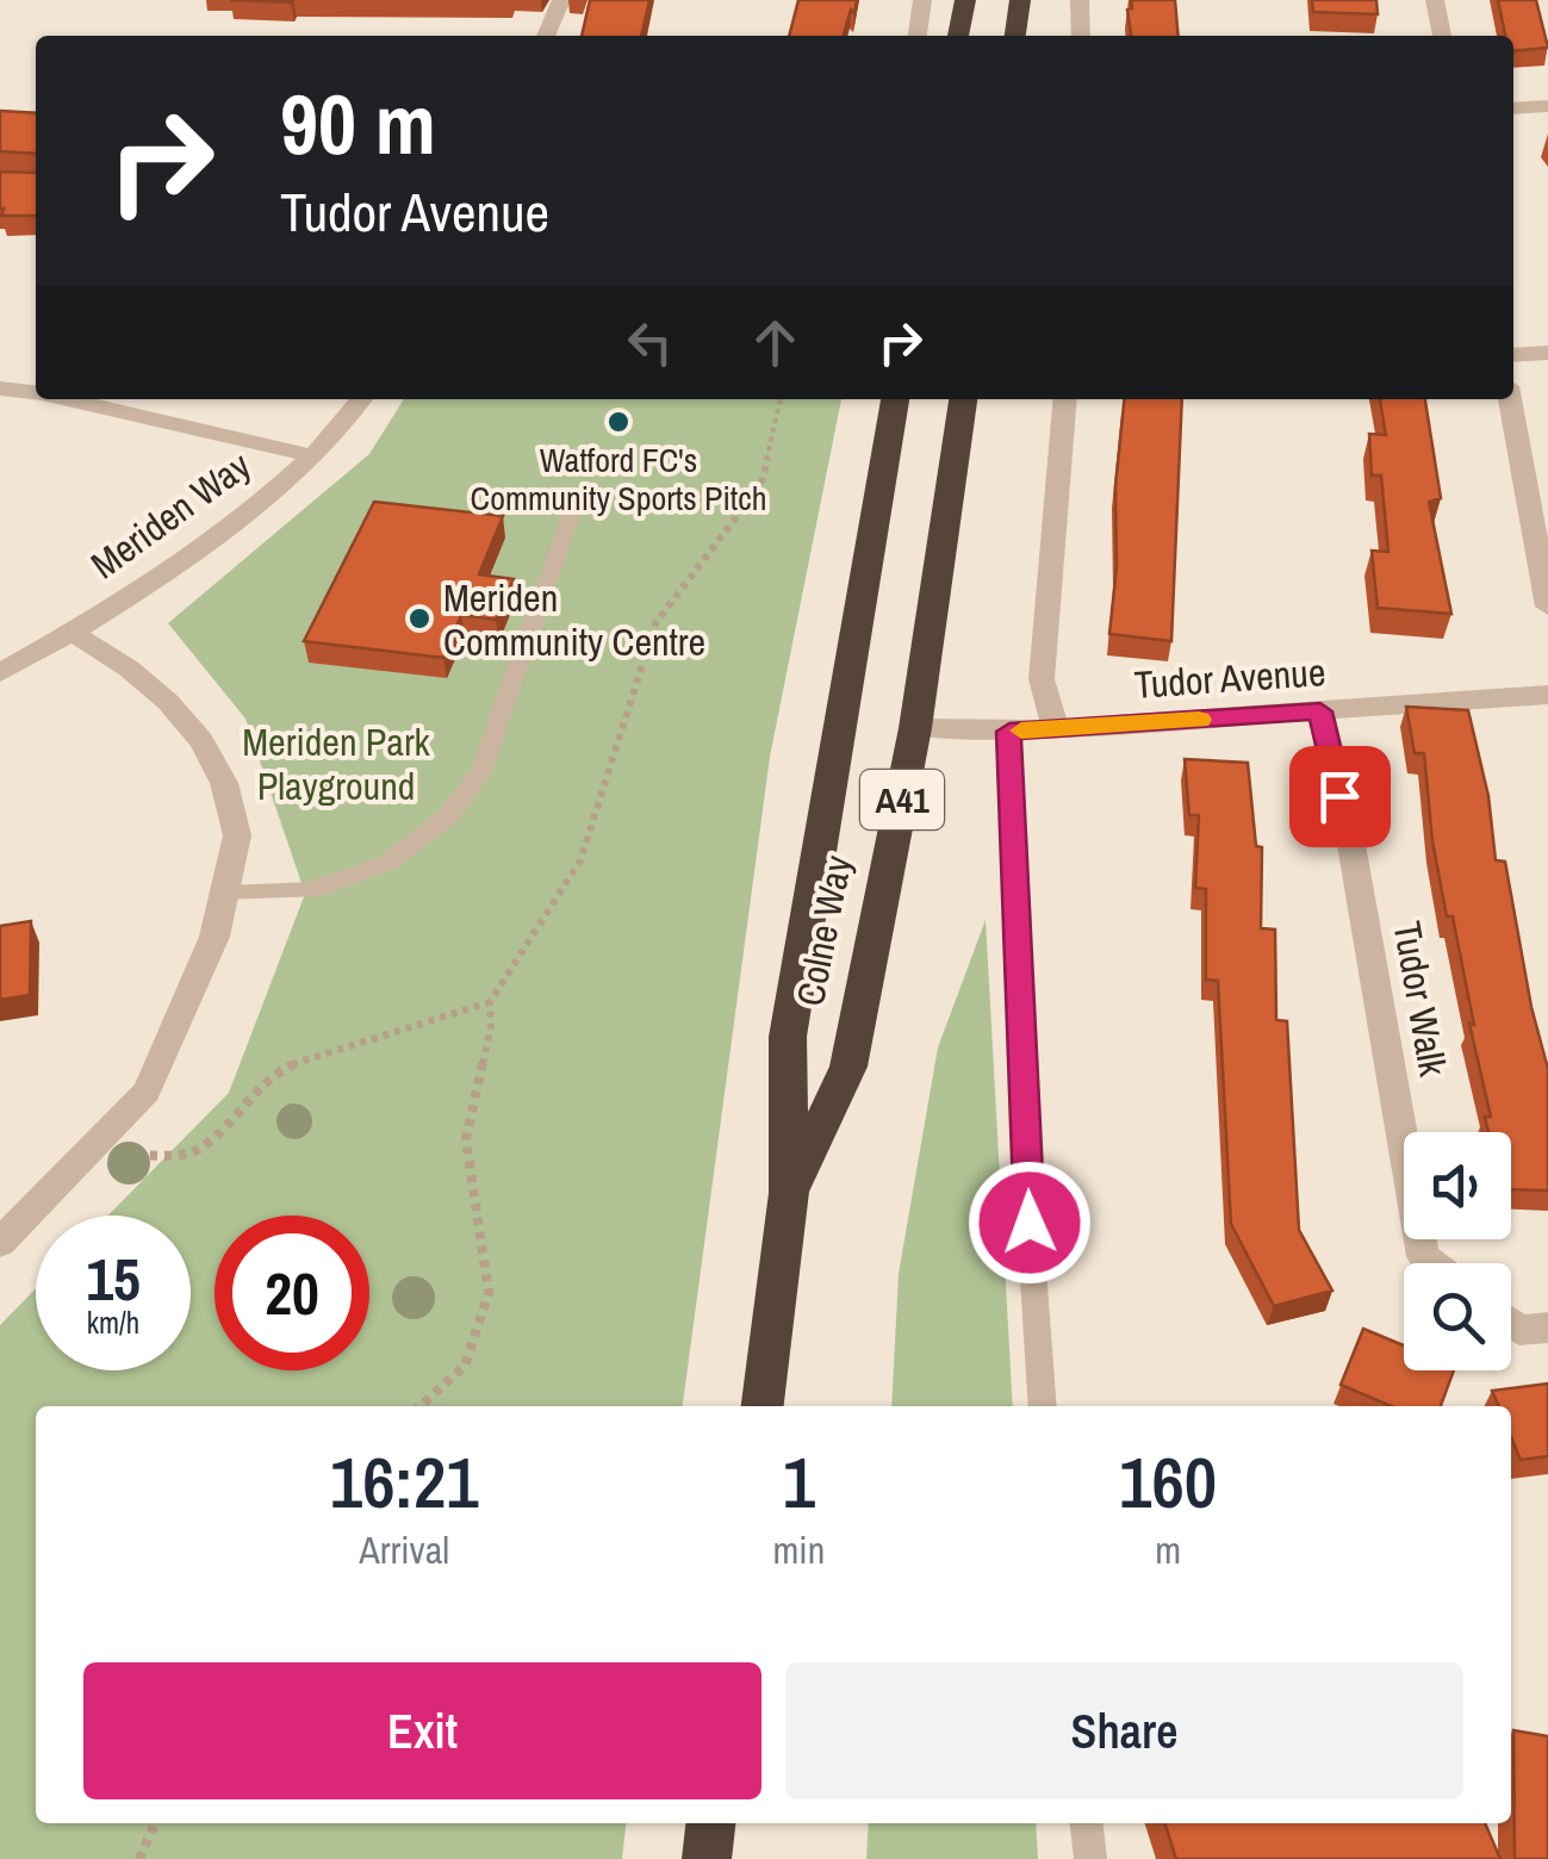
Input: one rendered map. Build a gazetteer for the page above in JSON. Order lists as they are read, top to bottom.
{
  "streets": {
    "highway": ["A41", "Colne Way"],
    "street": ["Meriden Way", "Tudor Avenue", "Tudor Walk"]
  },
  "crossings": [
    ["Tudor Avenue", "Colne Way"],
    ["Tudor Avenue", "Tudor Walk"]
  ],
  "parks": ["Meriden Park Playground"],
  "places": ["Watford FC's Community Sports Pitch", "Meriden Community Centre"],
  "page": {
    "turn": ["90 m", "Tudor Avenue"],
    "speed": "15 km/h",
    "limit": "20",
    "eta": [
      "16:21",
      "Arrival",
      "1",
      "min",
      "160",
      "m"
    ],
    "buttons": ["Exit", "Share"]
  }
}
